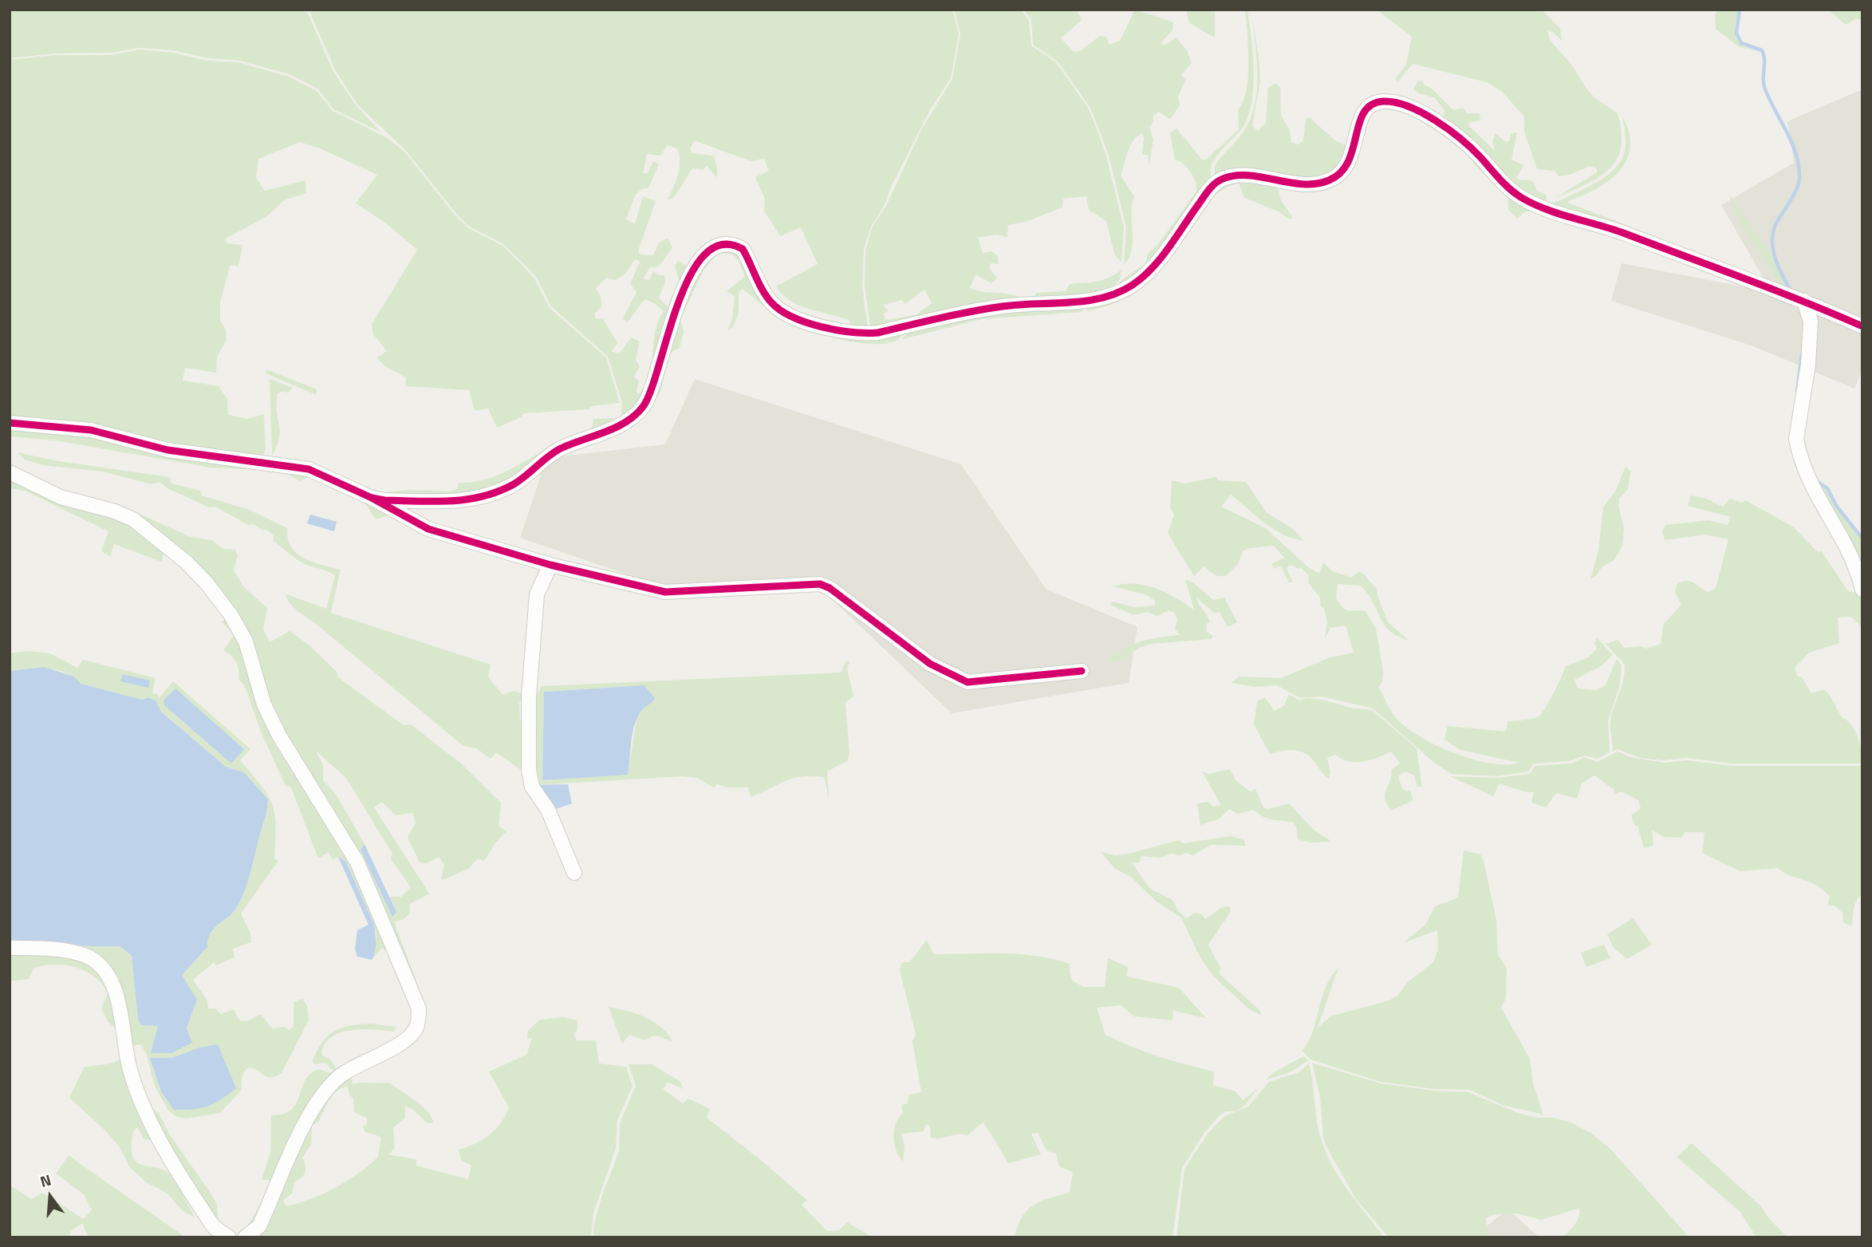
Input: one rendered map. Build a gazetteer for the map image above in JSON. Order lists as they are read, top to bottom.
{
  "north": "top"
}
